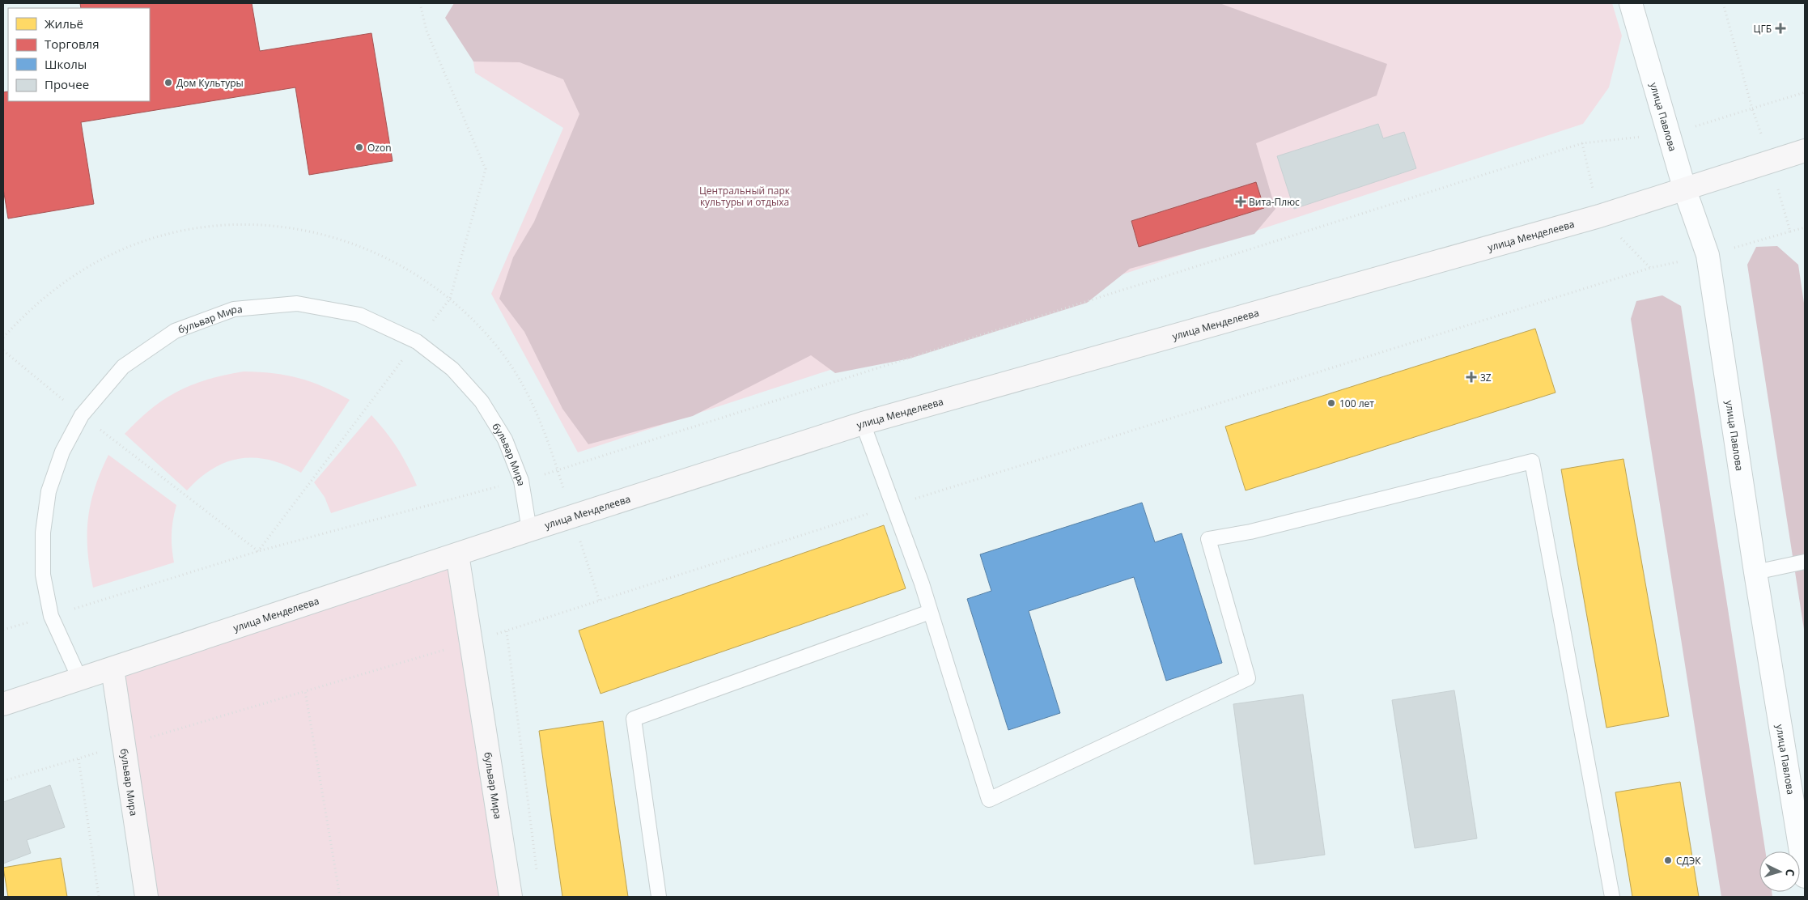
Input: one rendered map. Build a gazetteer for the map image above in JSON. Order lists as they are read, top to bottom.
{
  "streets": {
    "main road": ["улица Менделеева", "бульвар Мира"],
    "street": ["улица Павлова"]
  },
  "crossings": [
    ["улица Павлова", "улица Менделеева"],
    ["улица Менделеева", "бульвар Мира"]
  ],
  "parks": ["Центральный парк культуры и отдыха"],
  "places": {
    "health": ["ЦГБ", "Вита-Плюс", "3Z"],
    "other": [
      "Дом Культуры",
      "Ozon",
      "100 лет",
      "СДЭК"
    ]
  },
  "legend": [
    "Жильё",
    "Торговля",
    "Школы",
    "Прочее"
  ],
  "north": "right"
}
